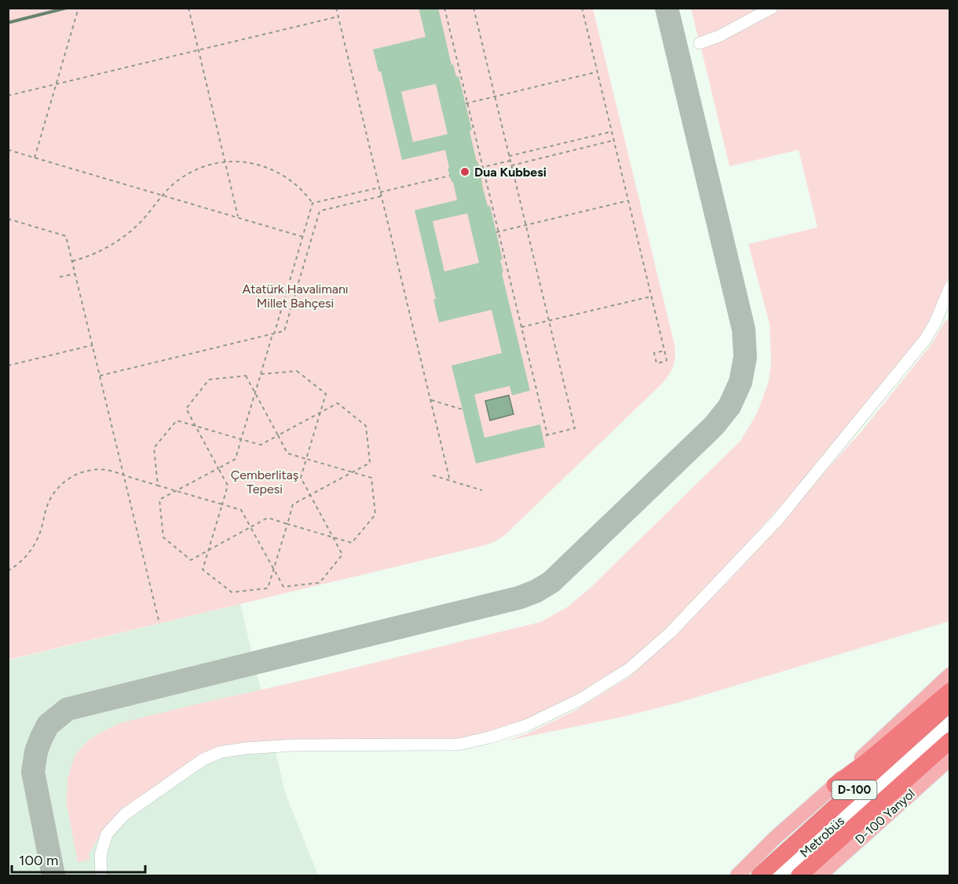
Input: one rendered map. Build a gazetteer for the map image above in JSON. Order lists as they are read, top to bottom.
{
  "streets": {
    "highway": ["D-100"],
    "main road": ["D-100 Yanyol"],
    "lane": ["Metrobüs"]
  },
  "parks": ["Atatürk Havalimanı Millet Bahçesi", "Çemberlitaş Tepesi"],
  "places": ["Dua Kubbesi"],
  "scale_bar": "100 m"
}
